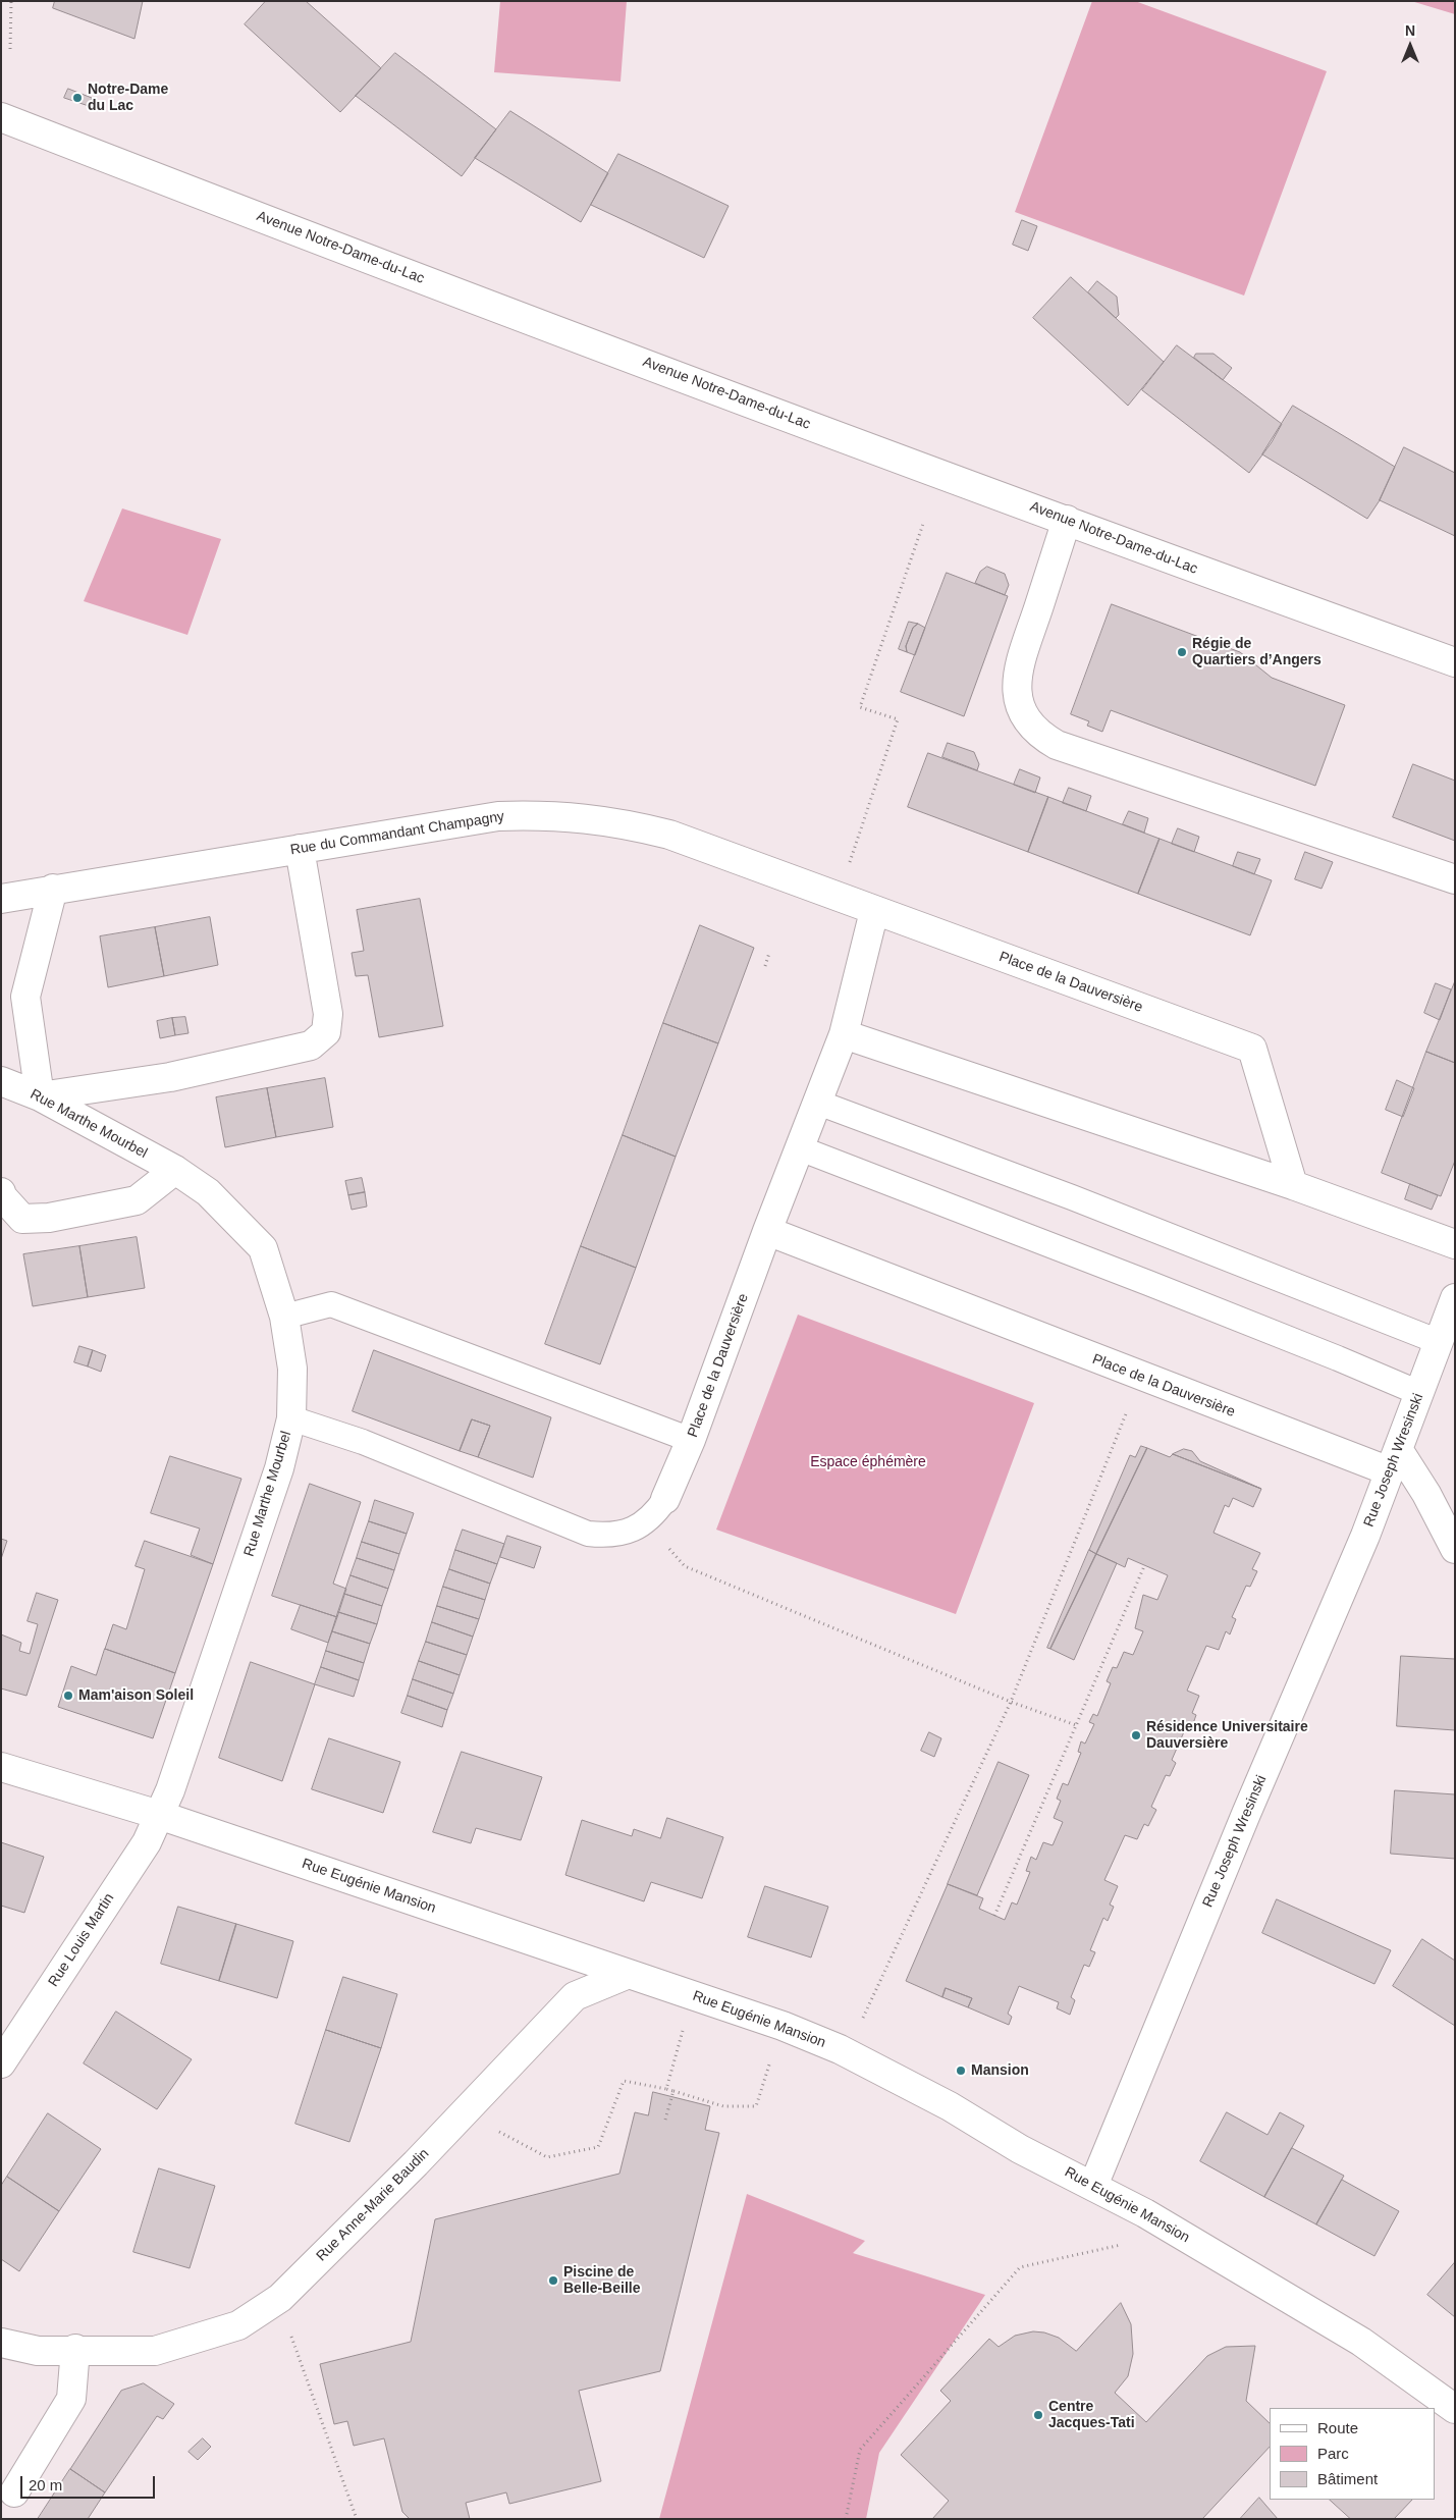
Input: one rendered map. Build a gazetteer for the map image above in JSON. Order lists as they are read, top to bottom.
{
  "streets": {
    "street": [
      "Avenue Notre-Dame-du-Lac",
      "Rue du Commandant Champagny",
      "Place de la Dauversière",
      "Rue Marthe Mourbel",
      "Rue Joseph Wresinski",
      "Rue Eugénie Mansion",
      "Rue Louis Martin",
      "Rue Anne-Marie Baudin"
    ]
  },
  "crossings": [
    ["Rue du Commandant Champagny", "Place de la Dauversière"],
    ["Place de la Dauversière", "Rue Joseph Wresinski"],
    ["Rue Marthe Mourbel", "Rue Eugénie Mansion"],
    ["Rue Marthe Mourbel", "Rue Louis Martin"],
    ["Rue Joseph Wresinski", "Rue Eugénie Mansion"],
    ["Rue Eugénie Mansion", "Rue Louis Martin"],
    ["Rue Eugénie Mansion", "Rue Anne-Marie Baudin"]
  ],
  "parks": ["Espace éphémère"],
  "places": [
    "Notre-Dame du Lac",
    "Régie de Quartiers d’Angers",
    "Mam'aison Soleil",
    "Résidence Universitaire Dauversière",
    "Mansion",
    "Piscine de Belle-Beille",
    "Centre Jacques-Tati"
  ],
  "legend": ["Route", "Parc", "Bâtiment"],
  "scale_bar": "20 m",
  "north": "top"
}
